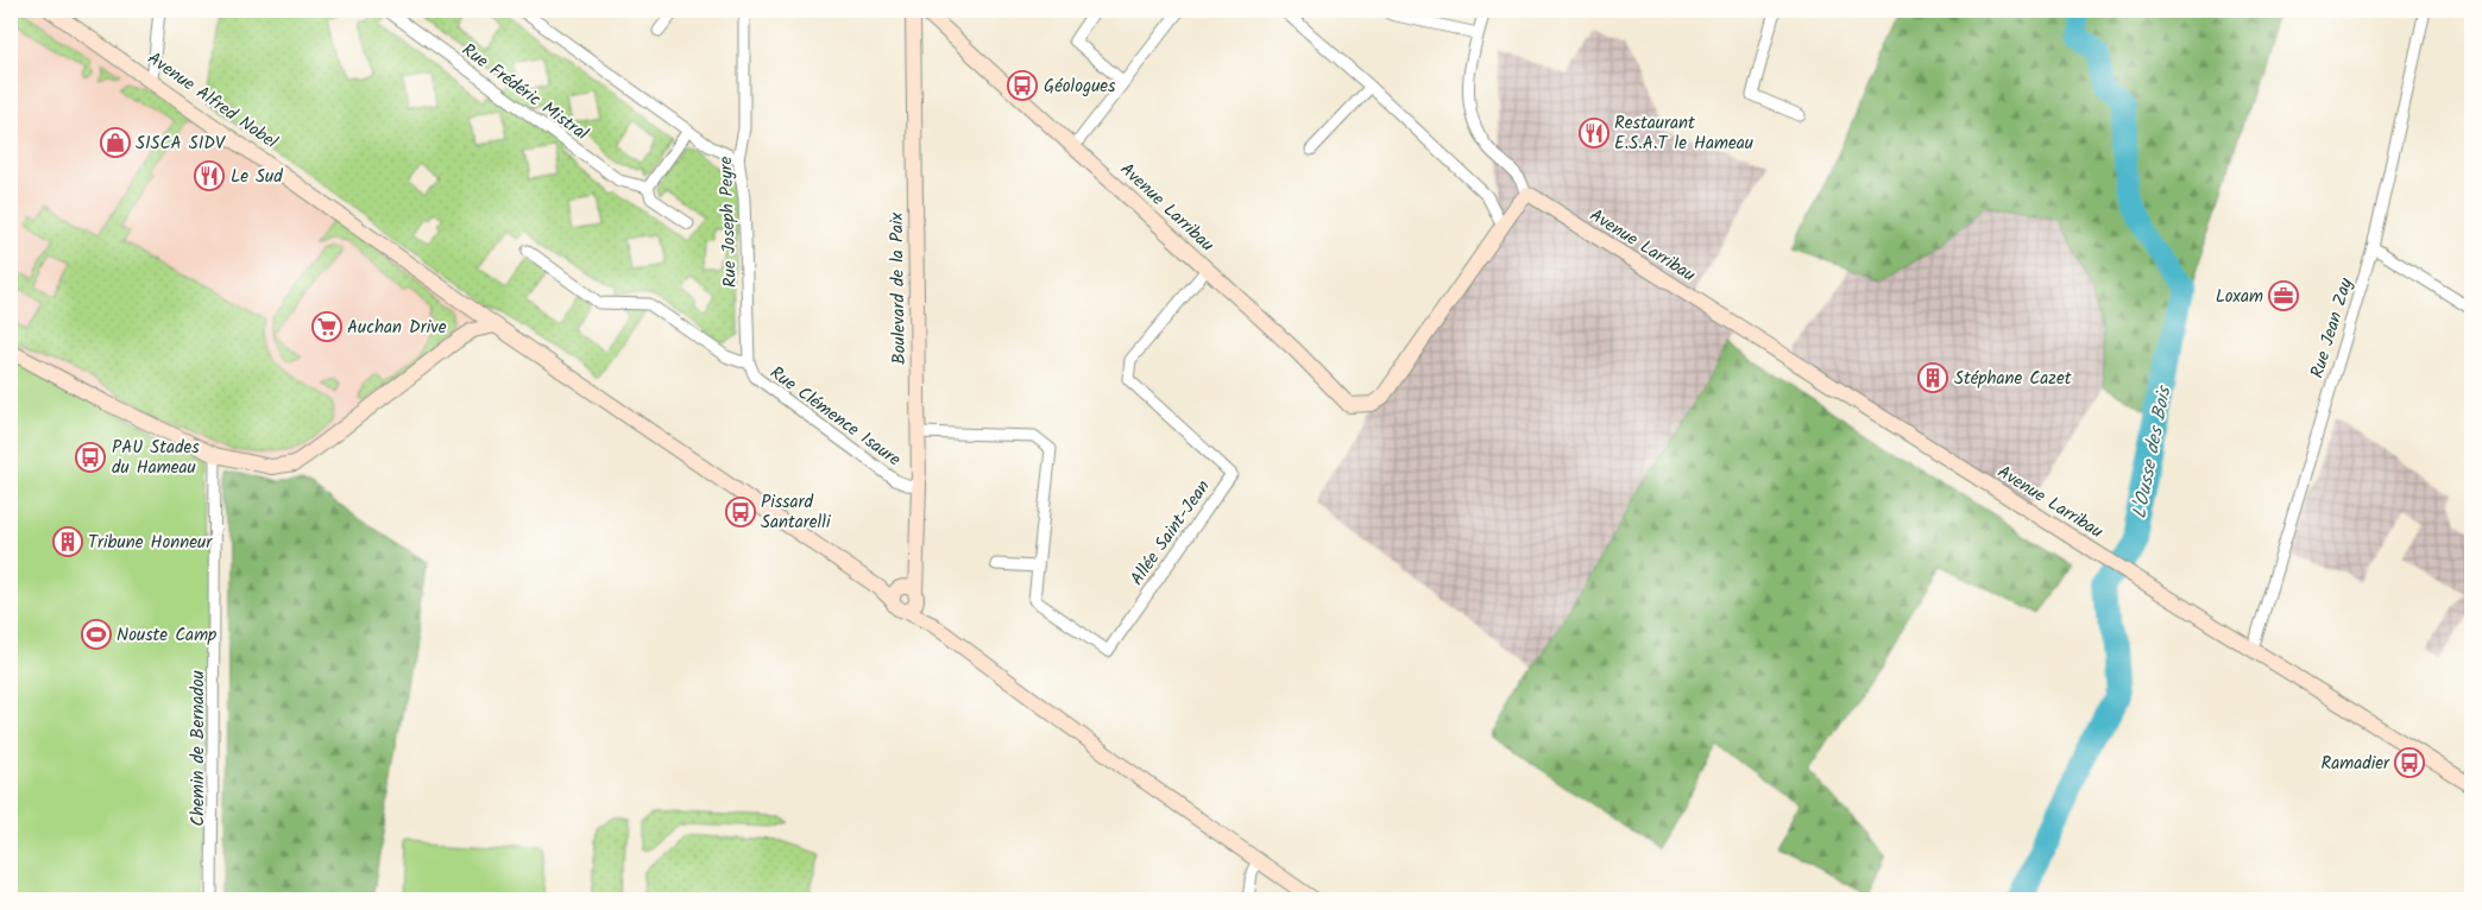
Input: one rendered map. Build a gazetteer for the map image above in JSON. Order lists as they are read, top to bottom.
{
  "streets": {
    "street": [
      "Rue Frédéric Mistral",
      "Avenue Alfred Nobel",
      "Avenue Larribau",
      "Rue Joseph Peyre",
      "Boulevard de la Paix",
      "Rue Jean Zay",
      "Rue Clémence Isaure",
      "Allée Saint-Jean",
      "Chemin de Bernadou"
    ]
  },
  "crossings": [
    ["Avenue Alfred Nobel", "Boulevard de la Paix"],
    ["Avenue Larribau", "Rue Jean Zay"],
    ["Avenue Larribau", "Allée Saint-Jean"],
    ["Rue Joseph Peyre", "Rue Clémence Isaure"],
    ["Boulevard de la Paix", "Rue Clémence Isaure"],
    ["Boulevard de la Paix", "Allée Saint-Jean"]
  ],
  "water": ["L'Ousse des Bois"],
  "places": {
    "bus stop": [
      "Géologues",
      "PAU Stades du Hameau",
      "Pissard Santarelli",
      "Ramadier"
    ],
    "restaurant": ["Restaurant E.S.A.T le Hameau", "Le Sud"],
    "shop": ["SISCA SIDV"],
    "office": ["Loxam"],
    "supermarket": ["Auchan Drive"],
    "building": ["Stéphane Cazet", "Tribune Honneur"],
    "sports": ["Nouste Camp"]
  }
}
